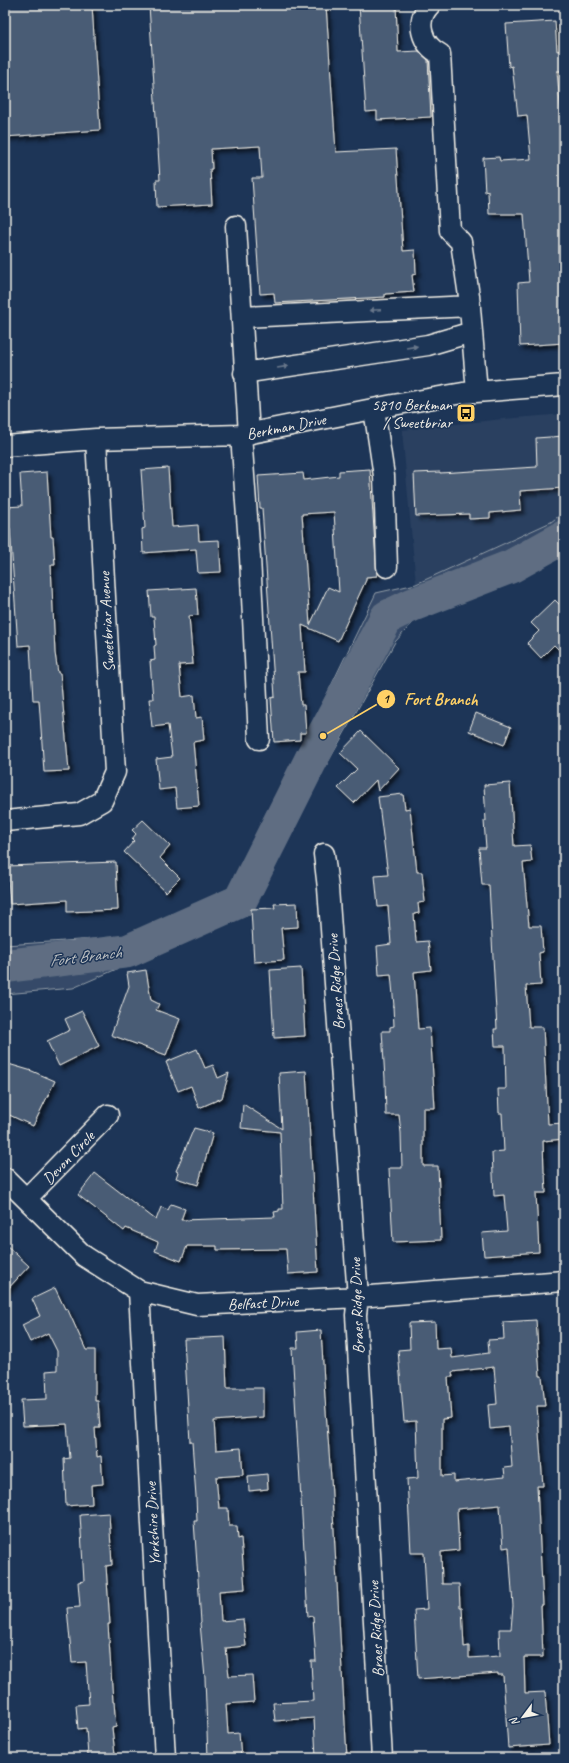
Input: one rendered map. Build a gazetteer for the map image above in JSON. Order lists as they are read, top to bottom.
{
  "streets": {
    "street": [
      "Berkman Drive",
      "Sweetbriar Avenue",
      "Braes Ridge Drive",
      "Devon Circle",
      "Belfast Drive",
      "Yorkshire Drive"
    ]
  },
  "crossings": [
    ["Berkman Drive", "Sweetbriar Avenue"],
    ["Braes Ridge Drive", "Belfast Drive"],
    ["Devon Circle", "Belfast Drive"],
    ["Belfast Drive", "Yorkshire Drive"]
  ],
  "water": ["Fort Branch"],
  "places": {
    "bus stop": ["5810 Berkman / Sweetbriar"],
    "other": ["Fort Branch"]
  },
  "north": "bottom left"
}
